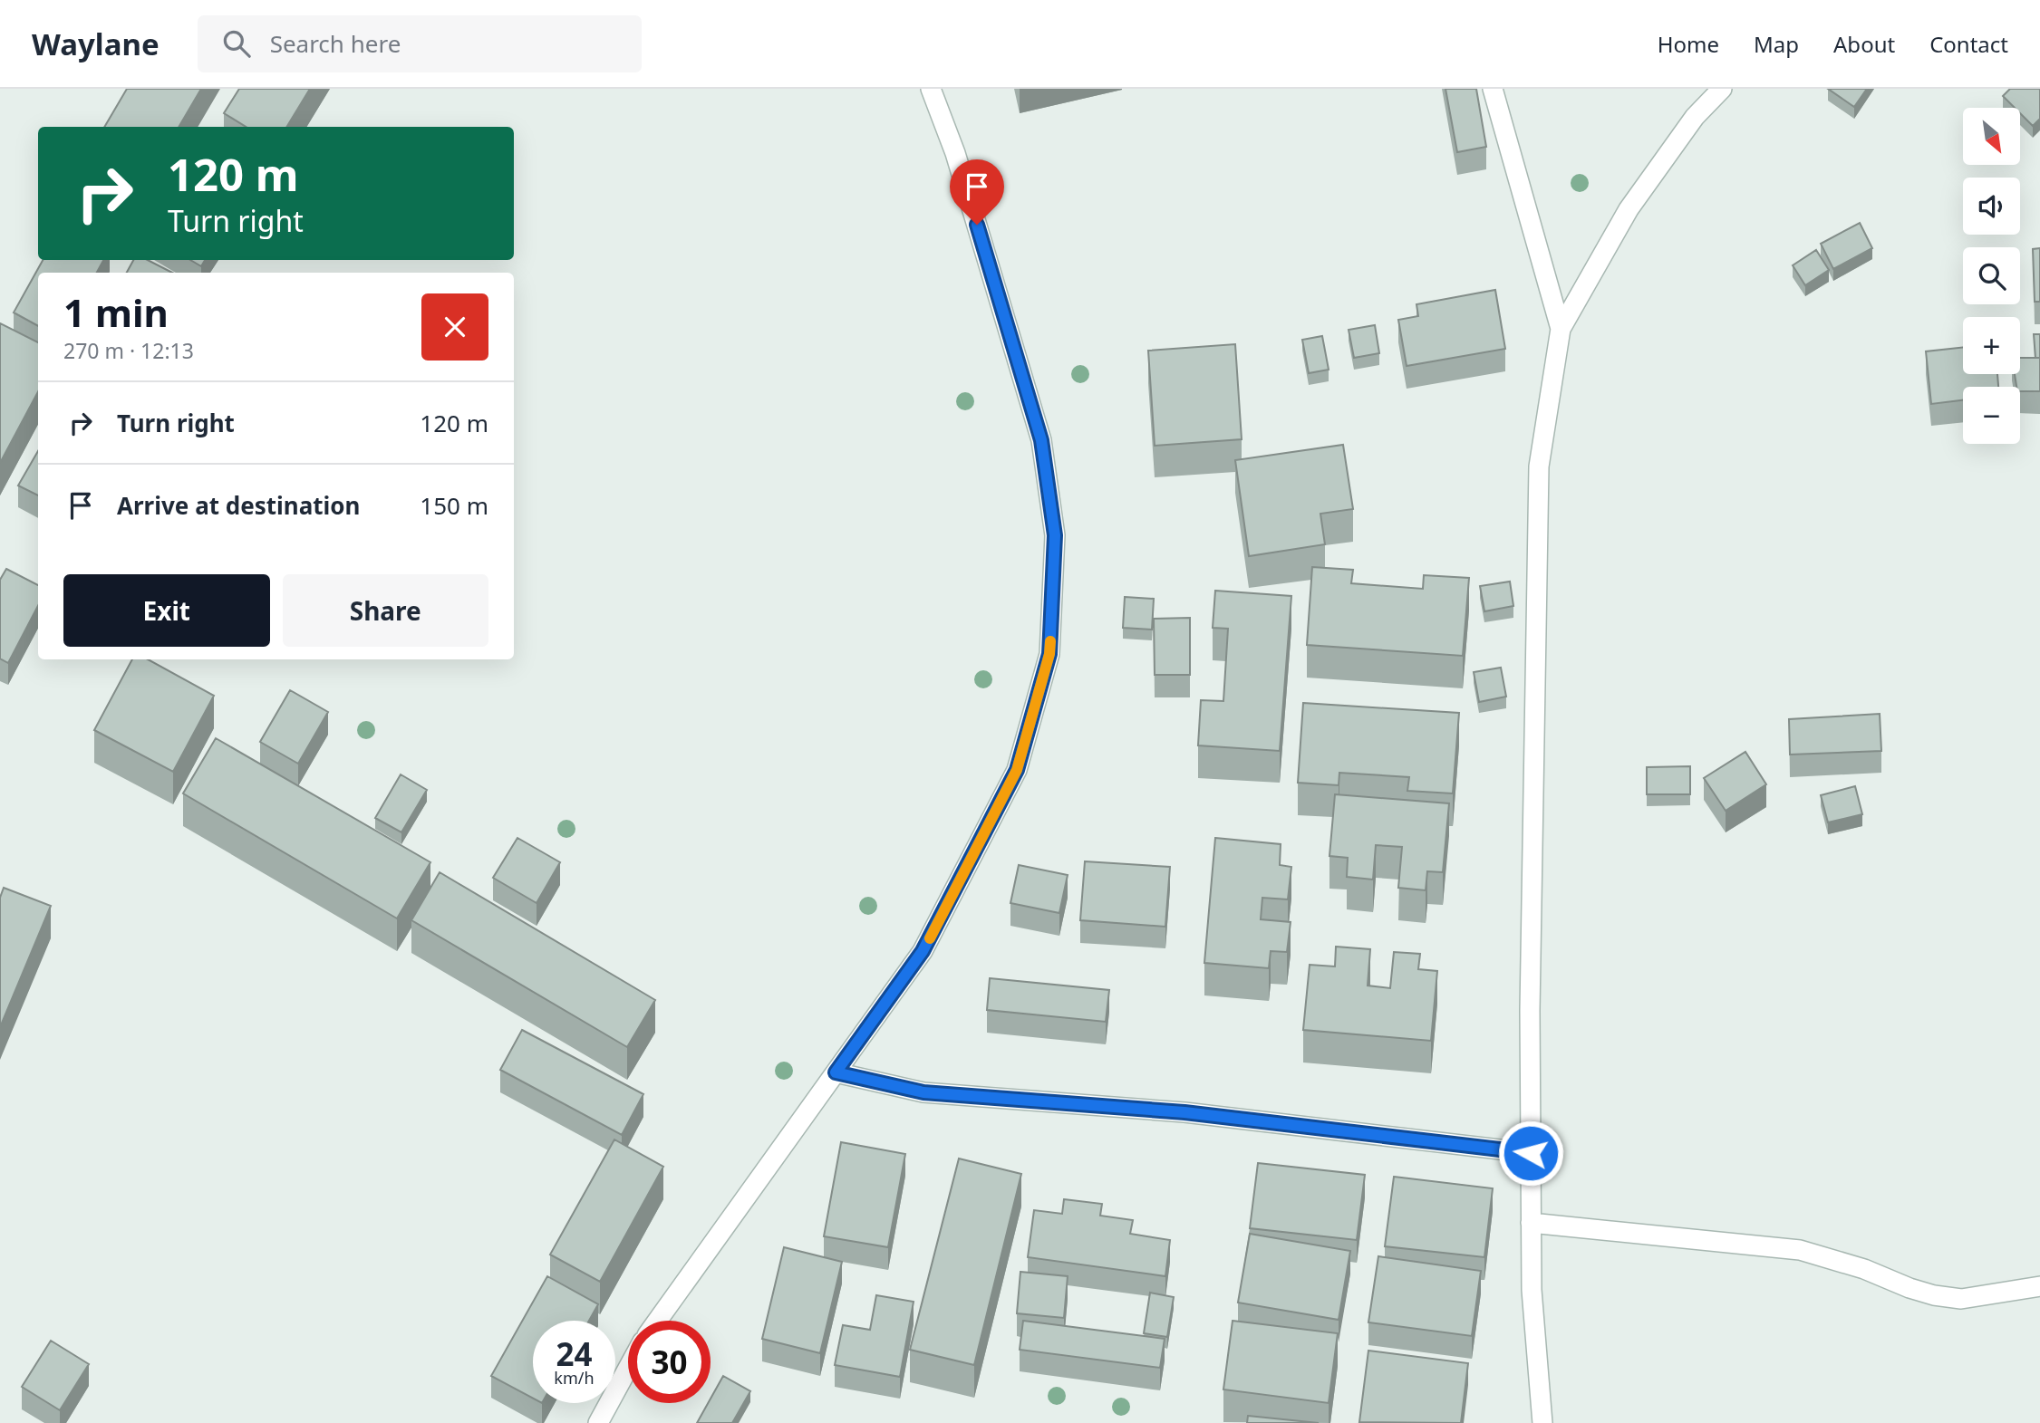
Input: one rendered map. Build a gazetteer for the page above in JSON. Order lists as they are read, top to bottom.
{
  "north": "bottom right",
  "page": {
    "header": "Waylane",
    "search": "Search here",
    "nav": [
      "Home",
      "Map",
      "About",
      "Contact"
    ],
    "map_buttons": ["+", "−"],
    "turn": ["120 m", "Turn right"],
    "heading": ["1 min", "270 m · 12:13"],
    "list": [
      {
        "name": "Turn right",
        "value": "120 m"
      },
      {
        "name": "Arrive at destination",
        "value": "150 m"
      }
    ],
    "buttons": ["Exit", "Share"],
    "speed": "24 km/h",
    "limit": "30"
  }
}
